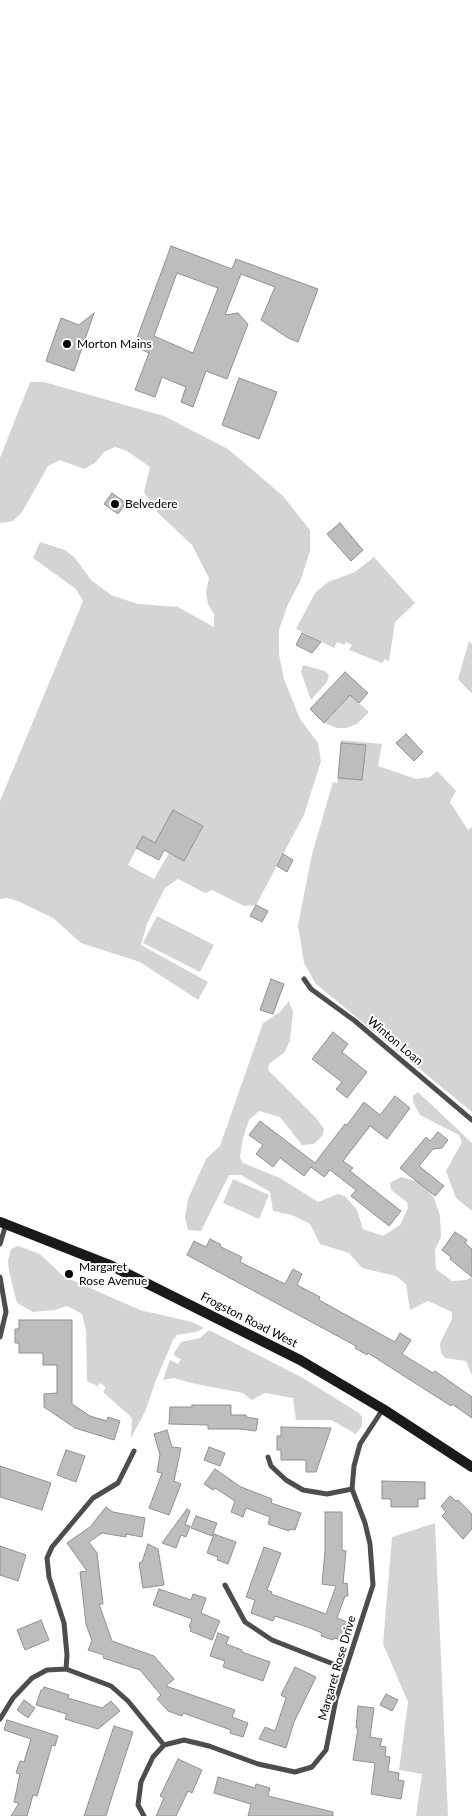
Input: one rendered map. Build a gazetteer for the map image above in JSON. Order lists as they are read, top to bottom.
{
  "streets": {
    "main road": ["Frogston Road West"],
    "street": ["Winton Loan", "Margaret Rose Drive"]
  },
  "crossings": [
    ["Frogston Road West", "Margaret Rose Drive"]
  ],
  "places": ["Morton Mains", "Belvedere", "Margaret Rose Avenue"]
}
